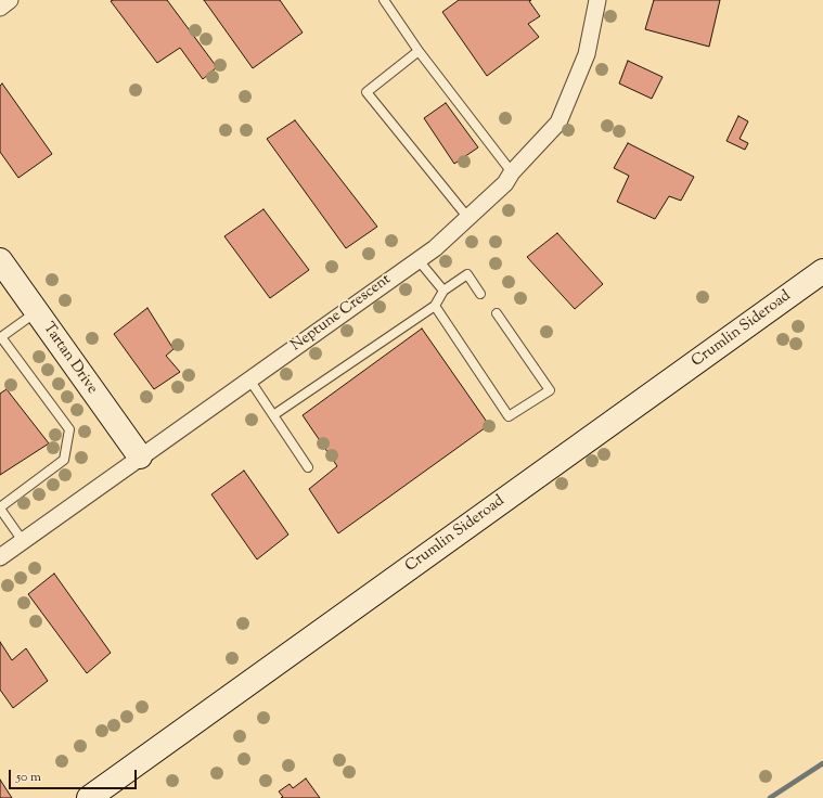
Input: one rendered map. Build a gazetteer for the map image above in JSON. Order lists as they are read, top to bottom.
{
  "streets": {
    "street": ["Neptune Crescent", "Crumlin Sideroad", "Tartan Drive"]
  },
  "crossings": [
    ["Neptune Crescent", "Tartan Drive"]
  ],
  "scale_bar": "50 m"
}
